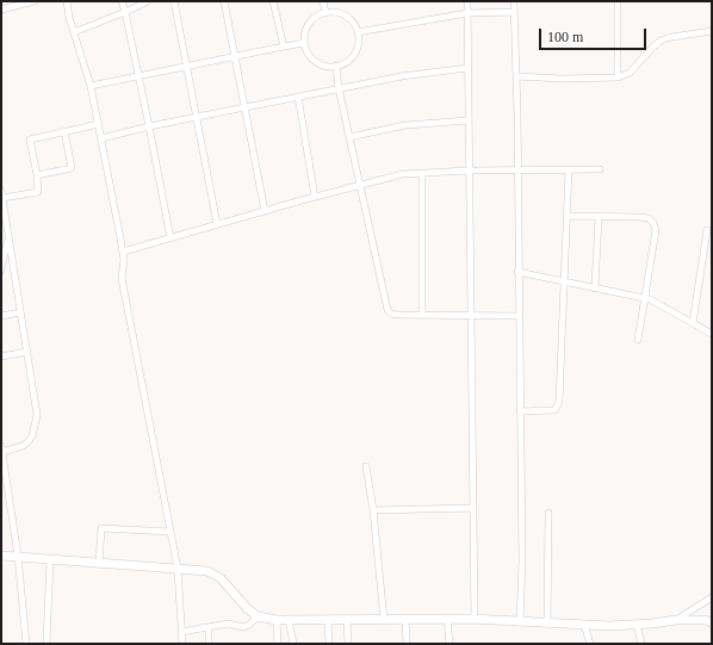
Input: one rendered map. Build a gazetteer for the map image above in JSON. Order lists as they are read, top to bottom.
{
  "scale_bar": "100 m"
}
